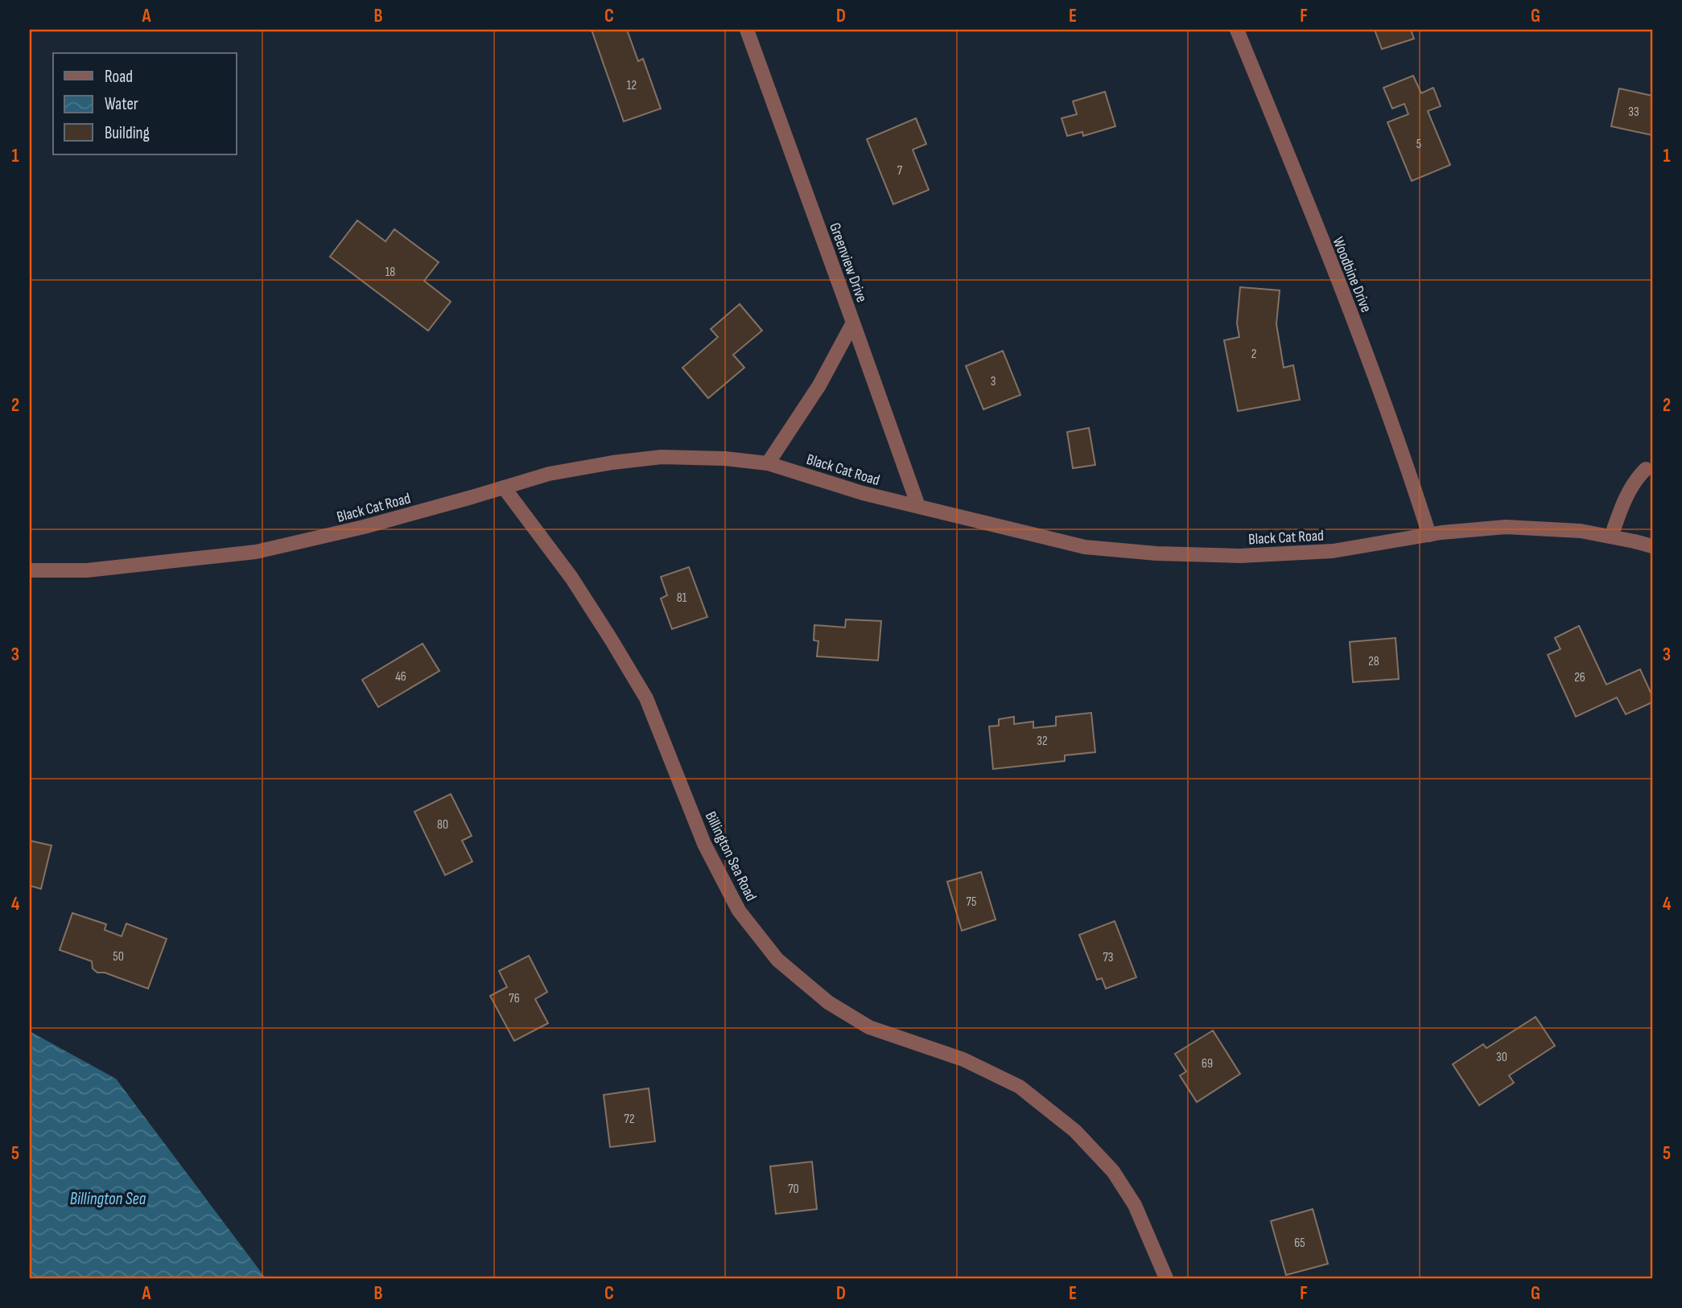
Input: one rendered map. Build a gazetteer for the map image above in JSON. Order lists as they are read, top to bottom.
{
  "streets": {
    "street": [
      "Greenview Drive",
      "Woodbine Drive",
      "Black Cat Road",
      "Billington Sea Road"
    ]
  },
  "crossings": [
    ["Greenview Drive", "Black Cat Road"],
    ["Woodbine Drive", "Black Cat Road"],
    ["Black Cat Road", "Billington Sea Road"]
  ],
  "water": ["Billington Sea"],
  "house_numbers": [
    "12",
    "33",
    "5",
    "7",
    "18",
    "2",
    "3",
    "81",
    "28",
    "46",
    "26",
    "32",
    "80",
    "75",
    "50",
    "73",
    "76",
    "30",
    "69",
    "72",
    "70",
    "65"
  ],
  "legend": ["Road", "Water", "Building"],
  "grid": {
    "columns": [
      "A",
      "B",
      "C",
      "D",
      "E",
      "F",
      "G"
    ],
    "rows": [
      "1",
      "2",
      "3",
      "4",
      "5"
    ]
  }
}
